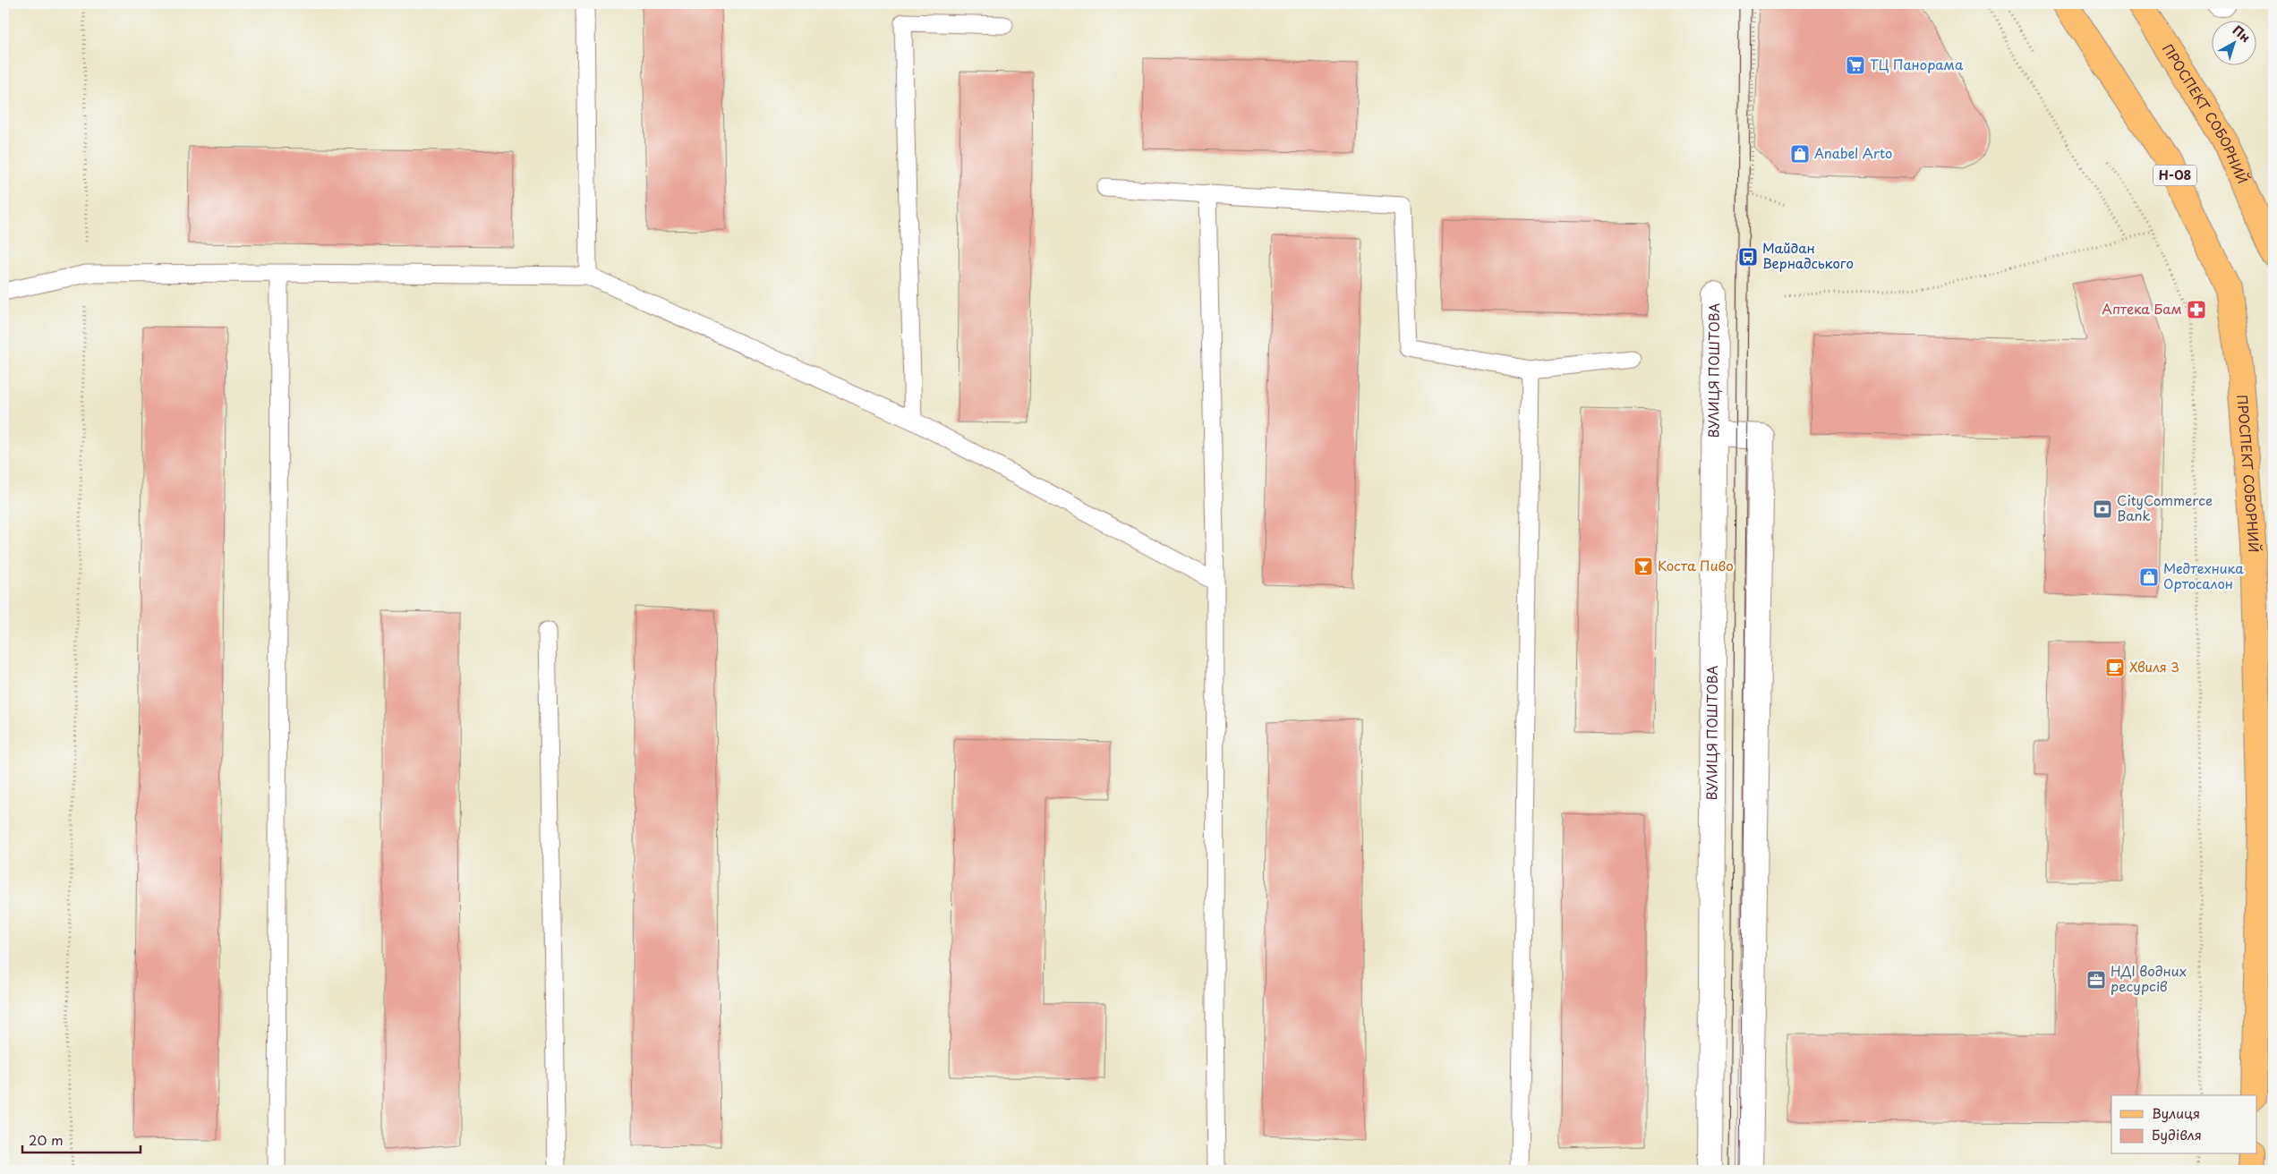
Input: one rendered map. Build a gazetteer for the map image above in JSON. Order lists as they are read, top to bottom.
{
  "streets": {
    "main road": ["ПРОСПЕКТ СОБОРНИЙ", "Н-08"],
    "street": ["ВУЛИЦЯ ПОШТОВА"]
  },
  "places": {
    "supermarket": ["ТЦ Панорама"],
    "shop": ["Anabel Arto", "Медтехника Ортосалон"],
    "bus stop": ["Майдан Вернадського"],
    "pharmacy": ["Аптека Бам"],
    "bank": ["CityCommerce Bank"],
    "bar": ["Коста Пиво"],
    "cafe": ["Хвиля 3"],
    "office": ["НДІ водних ресурсів"]
  },
  "legend": ["Вулиця", "Будівля"],
  "scale_bar": "20 m",
  "north": "top right"
}
